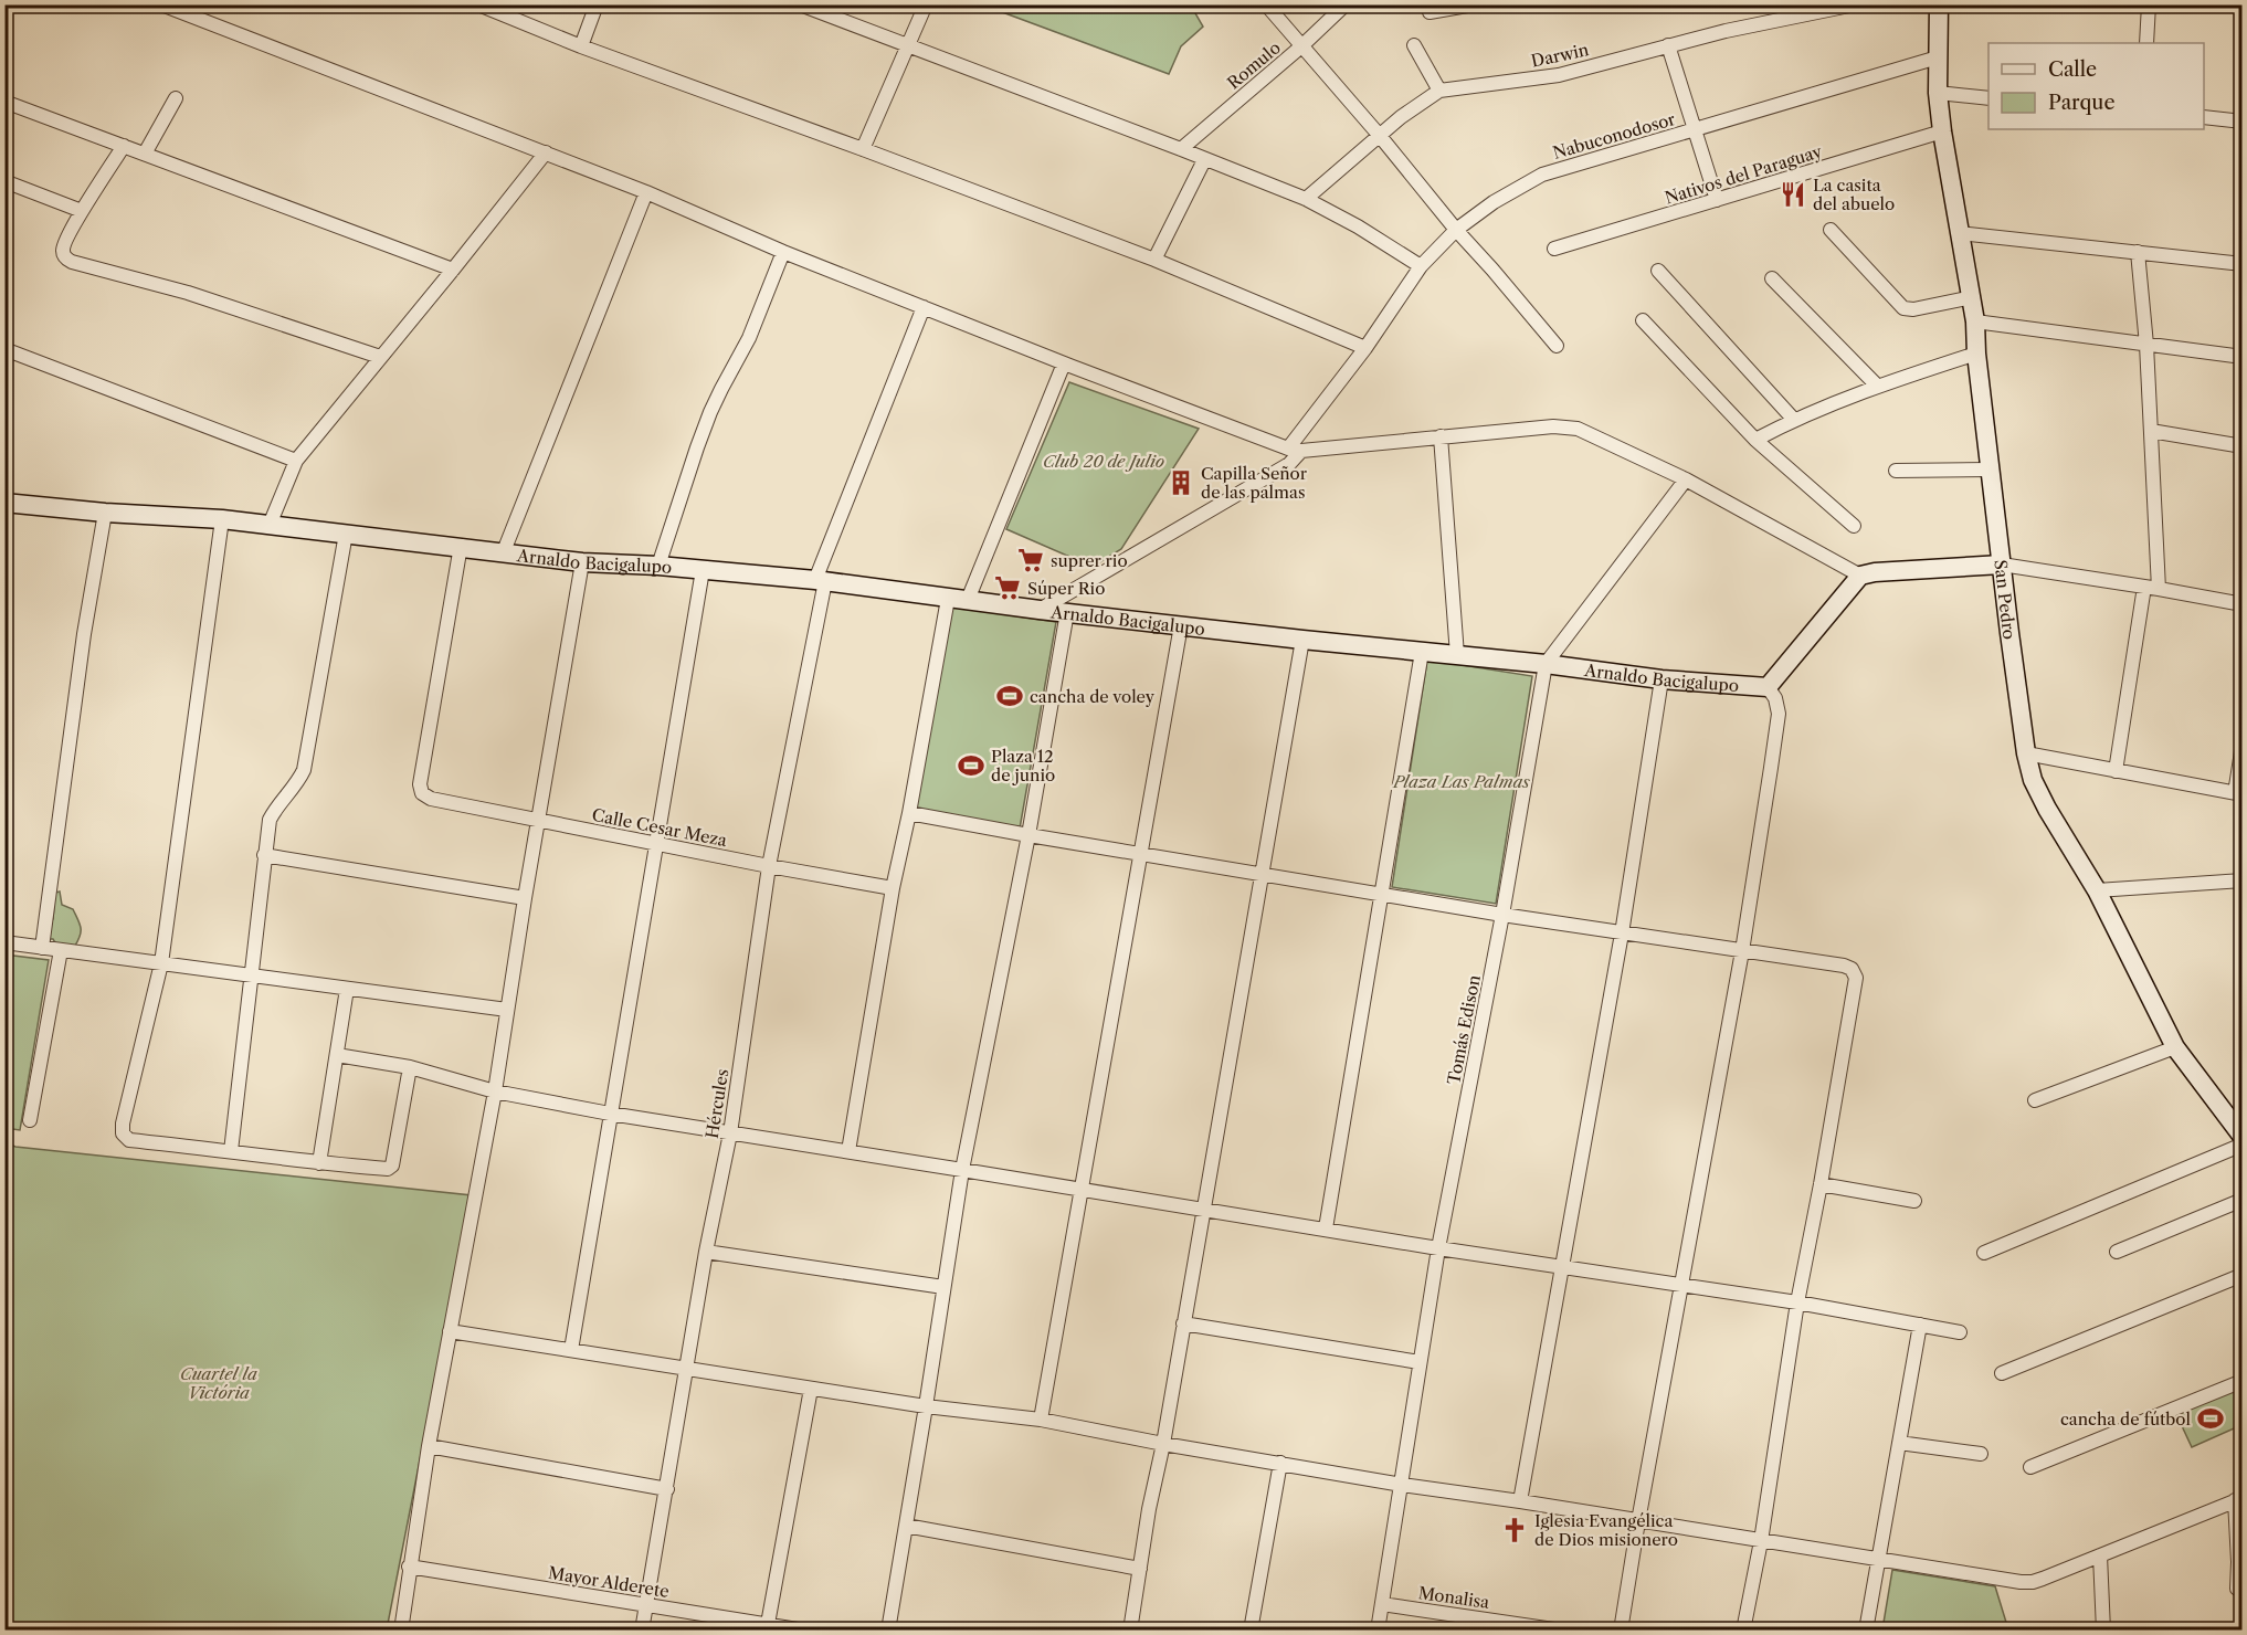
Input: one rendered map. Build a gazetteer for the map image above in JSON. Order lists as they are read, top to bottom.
{
  "streets": {
    "street": [
      "Darwin",
      "Romulo",
      "Nabuconodosor",
      "Nativos del Paraguay",
      "Arnaldo Bacigalupo",
      "San Pedro",
      "Calle Cesar Meza",
      "Tomás Edison",
      "Hércules",
      "Mayor Alderete",
      "Monalisa"
    ]
  },
  "crossings": [
    ["Nabuconodosor", "Arnaldo Bacigalupo"],
    ["Nabuconodosor", "San Pedro"],
    ["Nativos del Paraguay", "San Pedro"],
    ["Arnaldo Bacigalupo", "Calle Cesar Meza"],
    ["Arnaldo Bacigalupo", "Tomás Edison"],
    ["Arnaldo Bacigalupo", "Hércules"],
    ["Calle Cesar Meza", "Hércules"],
    ["Tomás Edison", "Monalisa"],
    ["Hércules", "Mayor Alderete"]
  ],
  "parks": ["Club 20 de Julio", "Plaza Las Palmas", "Cuartel la Victória"],
  "places": {
    "restaurant": ["La casita del abuelo"],
    "building": ["Capilla Señor de las palmas"],
    "supermarket": ["suprer rio", "Súper Rio"],
    "sports": ["cancha de voley", "Plaza 12 de junio", "cancha de fútbol"],
    "church": ["Iglesia Evangélica de Dios misionero"]
  },
  "legend": ["Calle", "Parque"]
}
